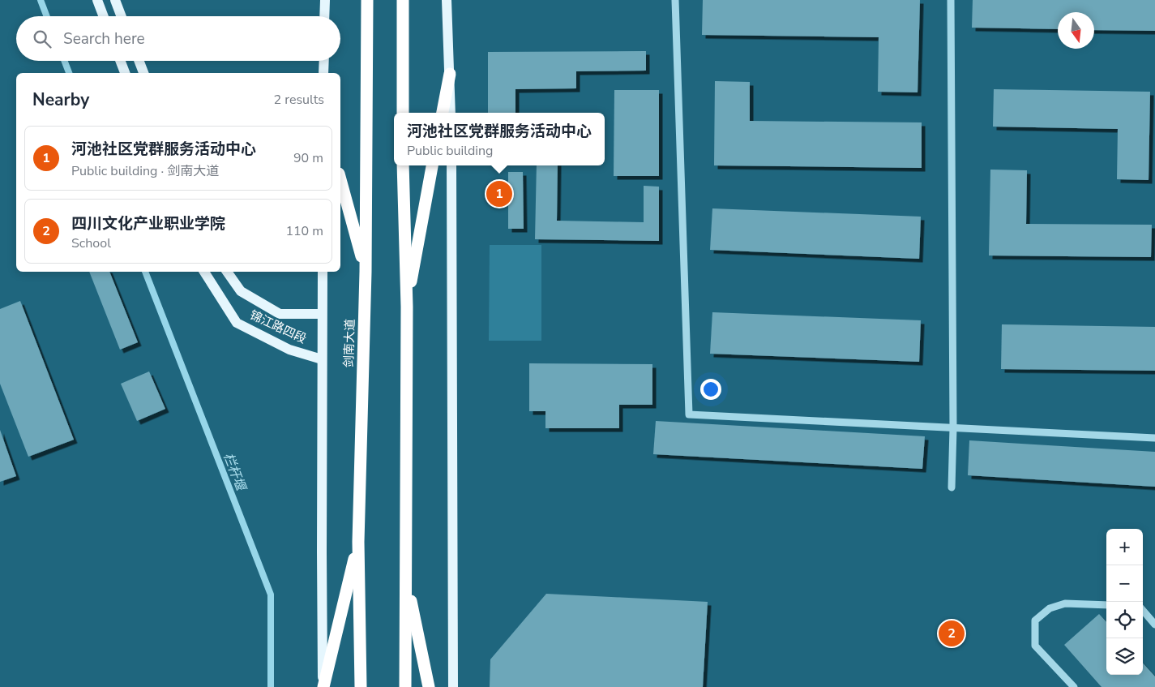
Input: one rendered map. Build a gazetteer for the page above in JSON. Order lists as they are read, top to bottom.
{
  "streets": {
    "highway": ["剑南大道"],
    "main road": ["锦江路四段"]
  },
  "water": ["栏杆堰"],
  "north": "bottom",
  "page": {
    "search": "Search here",
    "heading": ["Nearby", "2 results"],
    "popup": ["河池社区党群服务活动中心", "Public building"],
    "list": [
      {
        "mark": "1",
        "name": "河池社区党群服务活动中心",
        "note": "Public building · 剑南大道",
        "value": "90 m"
      },
      {
        "mark": "2",
        "name": "四川文化产业职业学院",
        "note": "School",
        "value": "110 m"
      }
    ],
    "pins": ["1", "2"],
    "map_buttons": ["+", "−"]
  }
}
